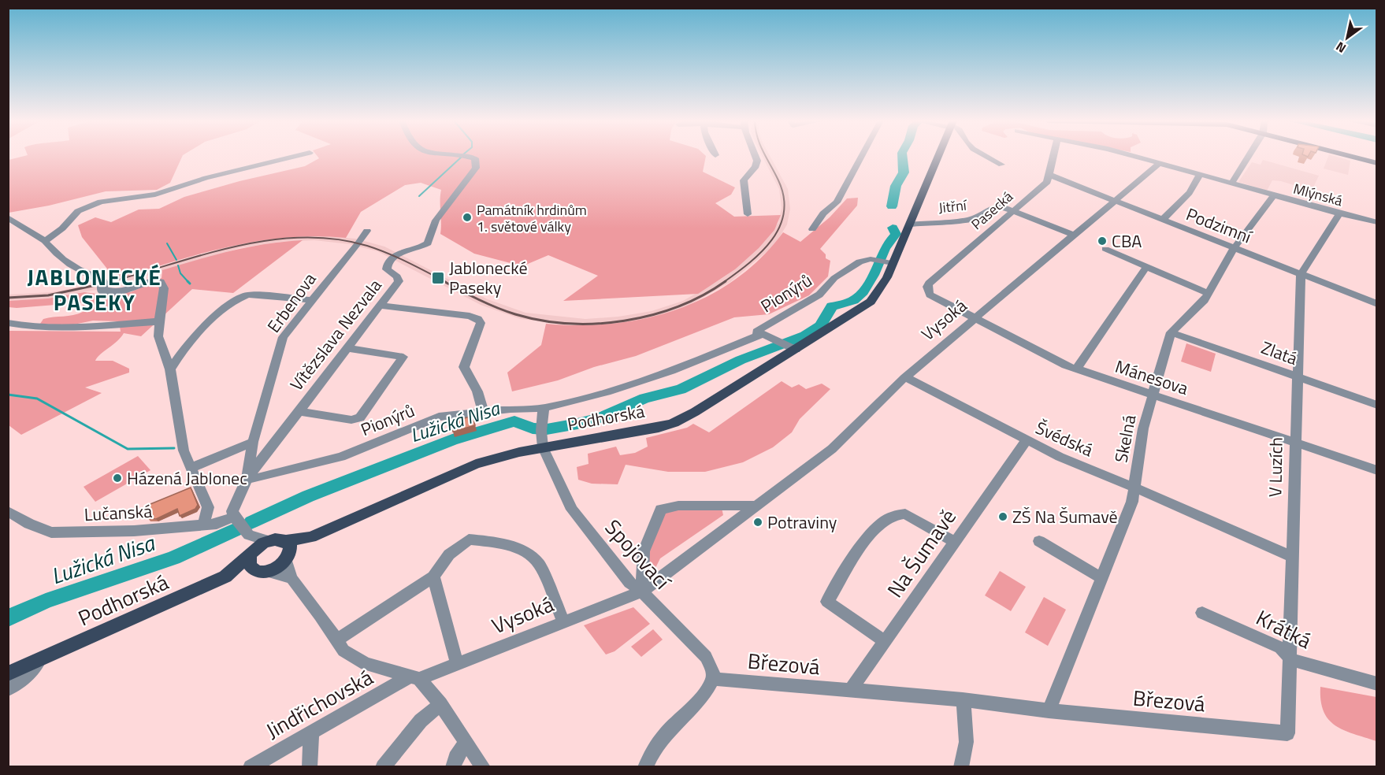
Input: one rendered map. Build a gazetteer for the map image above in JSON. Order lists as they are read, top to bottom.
{
  "streets": {
    "main road": ["Podhorská"],
    "street": [
      "Mlýnská",
      "Jitřní",
      "Pasecká",
      "Podzimní",
      "Pionýrů",
      "Erbenova",
      "Vysoká",
      "Vítězslava Nezvala",
      "Zlatá",
      "Mánesova",
      "Švédská",
      "Skelná",
      "V Luzích",
      "Lučanská",
      "Na Šumavě",
      "Spojovací",
      "Krátká",
      "Březová",
      "Jindřichovská"
    ]
  },
  "crossings": [
    ["Mlýnská", "Vysoká"],
    ["Mlýnská", "Skelná"],
    ["Jitřní", "Pasecká"],
    ["Jitřní", "Vysoká"],
    ["Jitřní", "Podhorská"],
    ["Pasecká", "Podzimní"],
    ["Pasecká", "Mánesova"],
    ["Podzimní", "Vysoká"],
    ["Podzimní", "Skelná"],
    ["Podzimní", "V Luzích"],
    ["Pionýrů", "Erbenova"],
    ["Pionýrů", "Vítězslava Nezvala"],
    ["Pionýrů", "Podhorská"],
    ["Erbenova", "Vítězslava Nezvala"],
    ["Vysoká", "Mánesova"],
    ["Vysoká", "Švédská"],
    ["Vysoká", "Spojovací"],
    ["Vysoká", "Jindřichovská"],
    ["Zlatá", "Skelná"],
    ["Zlatá", "V Luzích"],
    ["Mánesova", "Skelná"],
    ["Mánesova", "V Luzích"],
    ["Podhorská", "Spojovací"],
    ["Švédská", "Skelná"],
    ["Švédská", "V Luzích"],
    ["Švédská", "Na Šumavě"],
    ["Skelná", "Březová"],
    ["V Luzích", "Krátká"],
    ["V Luzích", "Březová"],
    ["Na Šumavě", "Březová"],
    ["Spojovací", "Březová"]
  ],
  "districts": ["JABLONECKÉ PASEKY"],
  "water": ["Lužická Nisa"],
  "places": {
    "other": [
      "Památník hrdinům 1. světové války",
      "CBA",
      "Házená Jablonec",
      "ZŠ Na Šumavě",
      "Potraviny"
    ],
    "transit": ["Jablonecké Paseky"]
  },
  "north": "bottom left"
}
